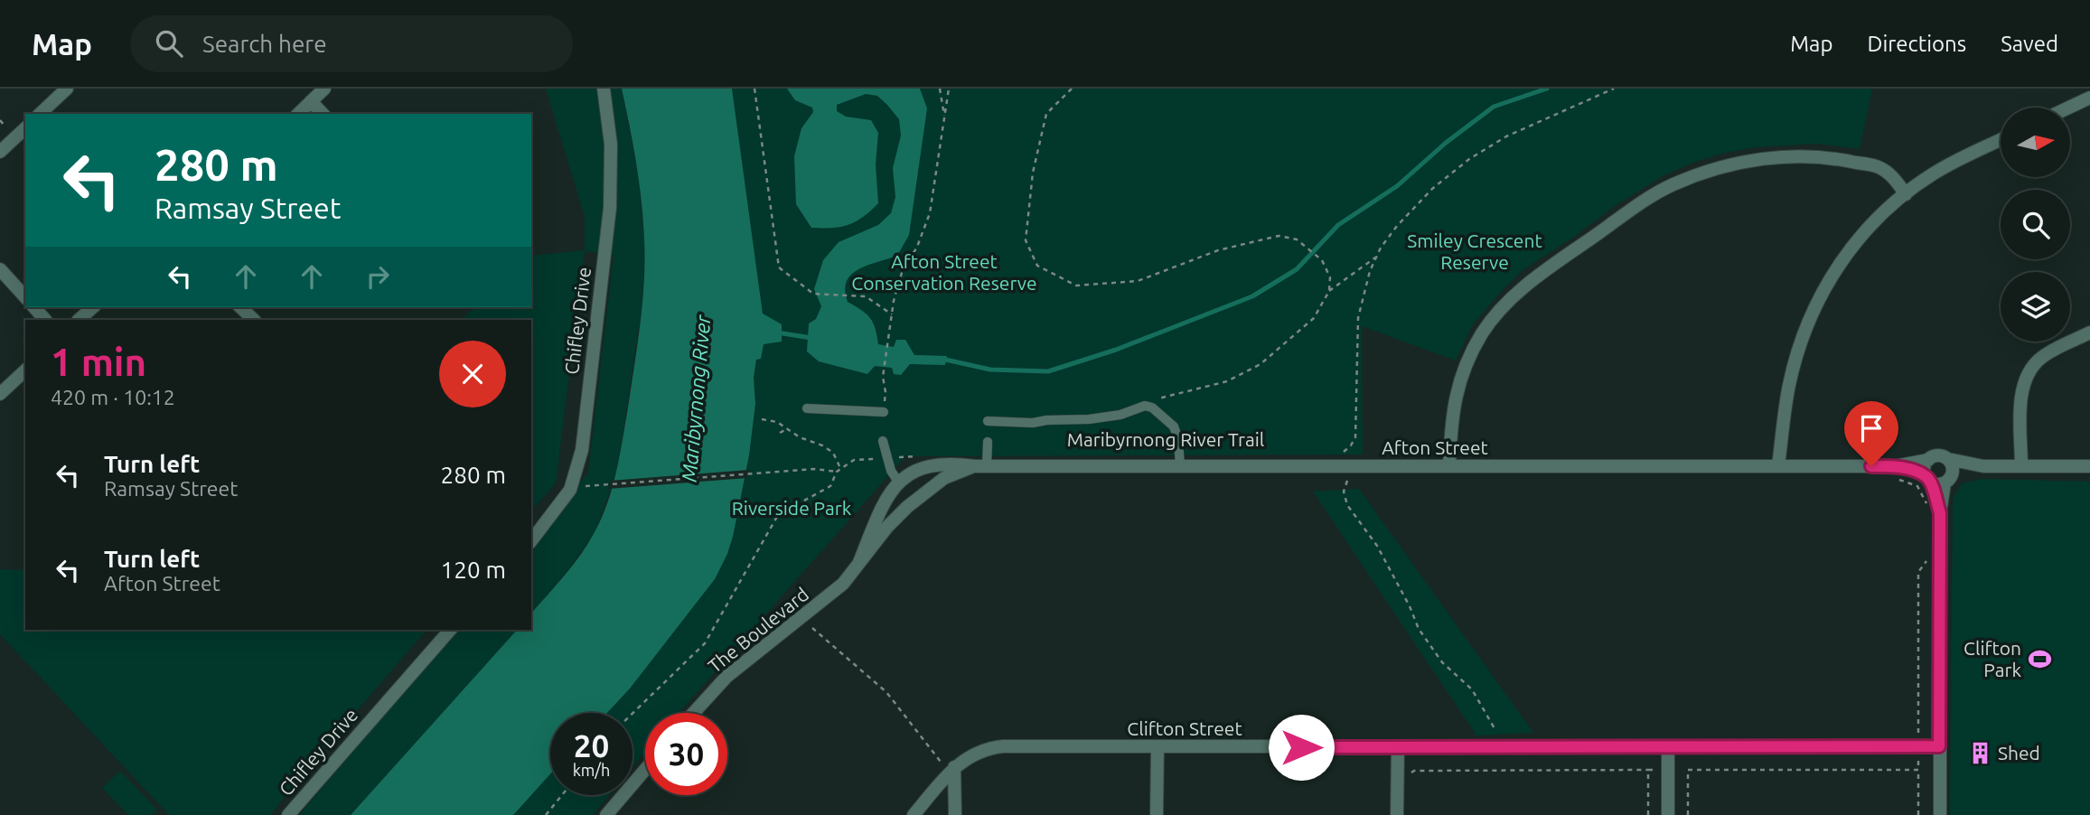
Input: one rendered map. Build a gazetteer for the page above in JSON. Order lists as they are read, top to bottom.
{
  "streets": {
    "street": [
      "Chifley Drive",
      "Afton Street",
      "The Boulevard",
      "Clifton Street"
    ]
  },
  "crossings": [
    ["Afton Street", "The Boulevard"]
  ],
  "water": ["Maribyrnong River"],
  "parks": ["Smiley Crescent Reserve", "Afton Street Conservation Reserve", "Riverside Park"],
  "places": {
    "sports": ["Clifton Park"],
    "building": ["Shed"]
  },
  "north": "right",
  "page": {
    "header": "Map",
    "search": "Search here",
    "nav": ["Map", "Directions", "Saved"],
    "turn": ["280 m", "Ramsay Street"],
    "heading": ["1 min", "420 m · 10:12"],
    "list": [
      {
        "name": "Turn left",
        "note": "Ramsay Street",
        "value": "280 m"
      },
      {
        "name": "Turn left",
        "note": "Afton Street",
        "value": "120 m"
      }
    ],
    "speed": "20 km/h",
    "limit": "30"
  }
}
